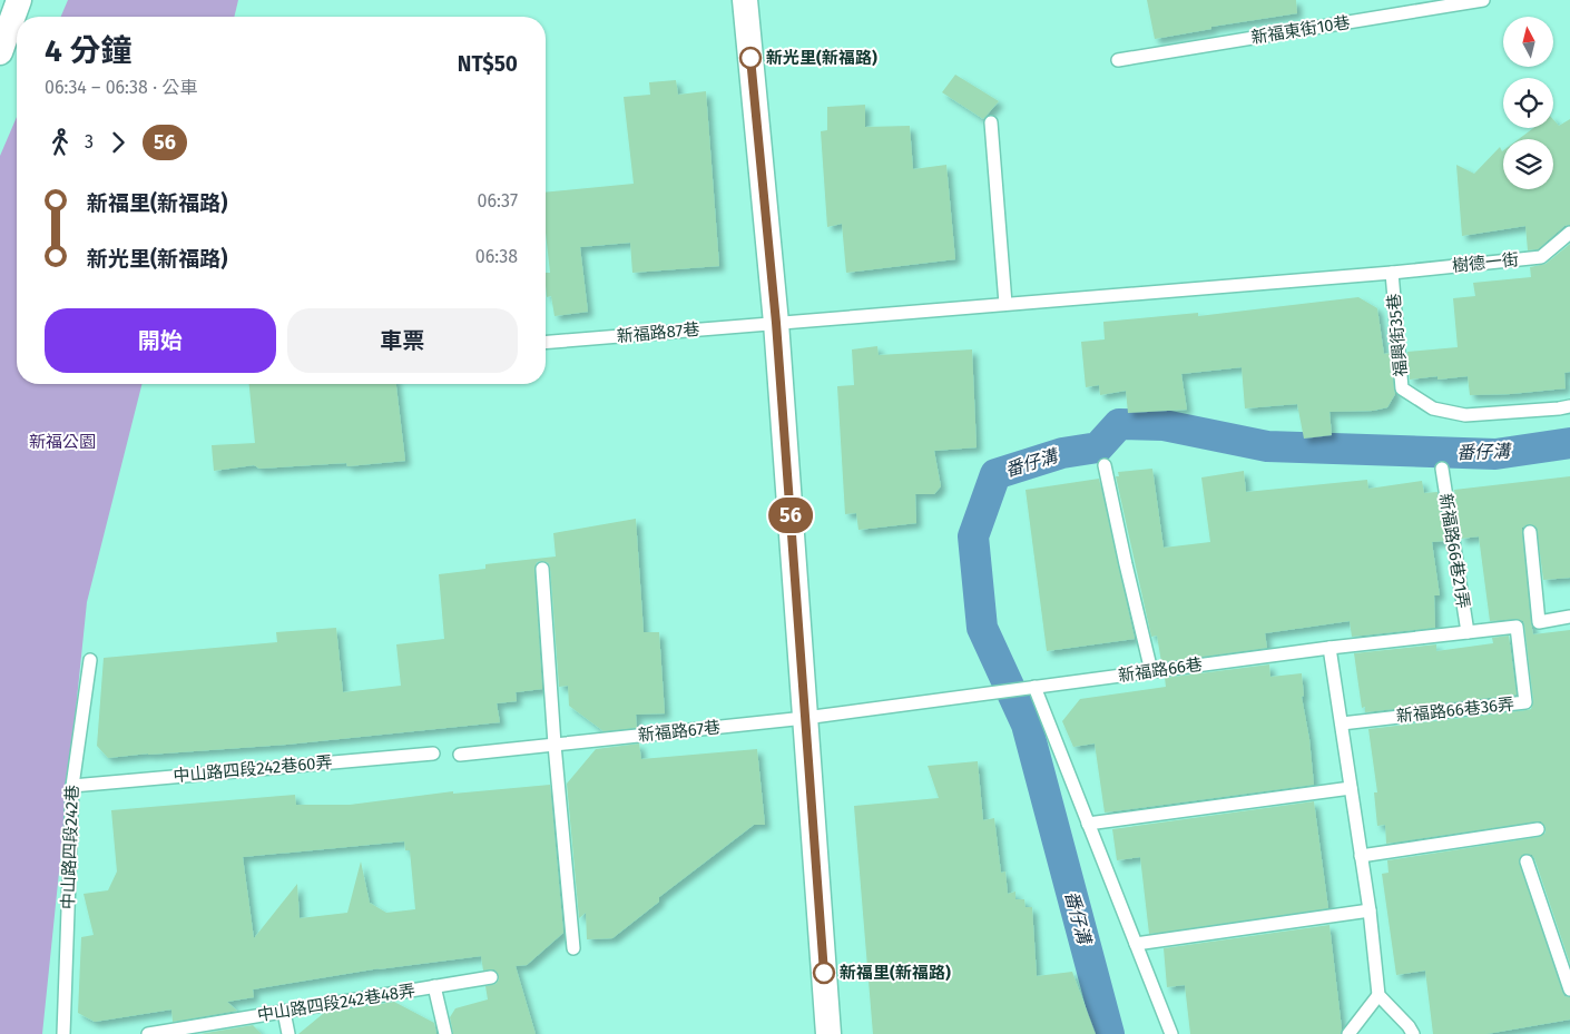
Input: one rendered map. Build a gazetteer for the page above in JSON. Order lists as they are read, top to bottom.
{
  "streets": {
    "lane": [
      "新福東街10巷",
      "樹德一街",
      "新福路87巷",
      "福興街35巷",
      "新福路66巷21弄",
      "新福路66巷",
      "新福路66巷36弄",
      "新福路67巷",
      "中山路四段242巷60弄",
      "中山路四段242巷",
      "中山路四段242巷48弄"
    ]
  },
  "crossings": [
    ["樹德一街", "新福路87巷"],
    ["樹德一街", "福興街35巷"],
    ["新福路66巷21弄", "新福路66巷"],
    ["新福路66巷", "新福路66巷36弄"],
    ["新福路66巷", "新福路67巷"],
    ["中山路四段242巷60弄", "中山路四段242巷"]
  ],
  "water": ["番仔溝"],
  "parks": ["新福公園"],
  "places": ["新光里(新福路)", "新福里(新福路)"],
  "lines": ["bus line 56"],
  "north": "top",
  "page": {
    "on_map": "56",
    "heading": ["4 分鐘", "06:34 – 06:38 · 公車", "NT$50"],
    "legs": ["3", "56"],
    "list": [
      {
        "name": "新福里(新福路)",
        "value": "06:37"
      },
      {
        "name": "新光里(新福路)",
        "value": "06:38"
      }
    ],
    "buttons": ["開始", "車票"]
  }
}
